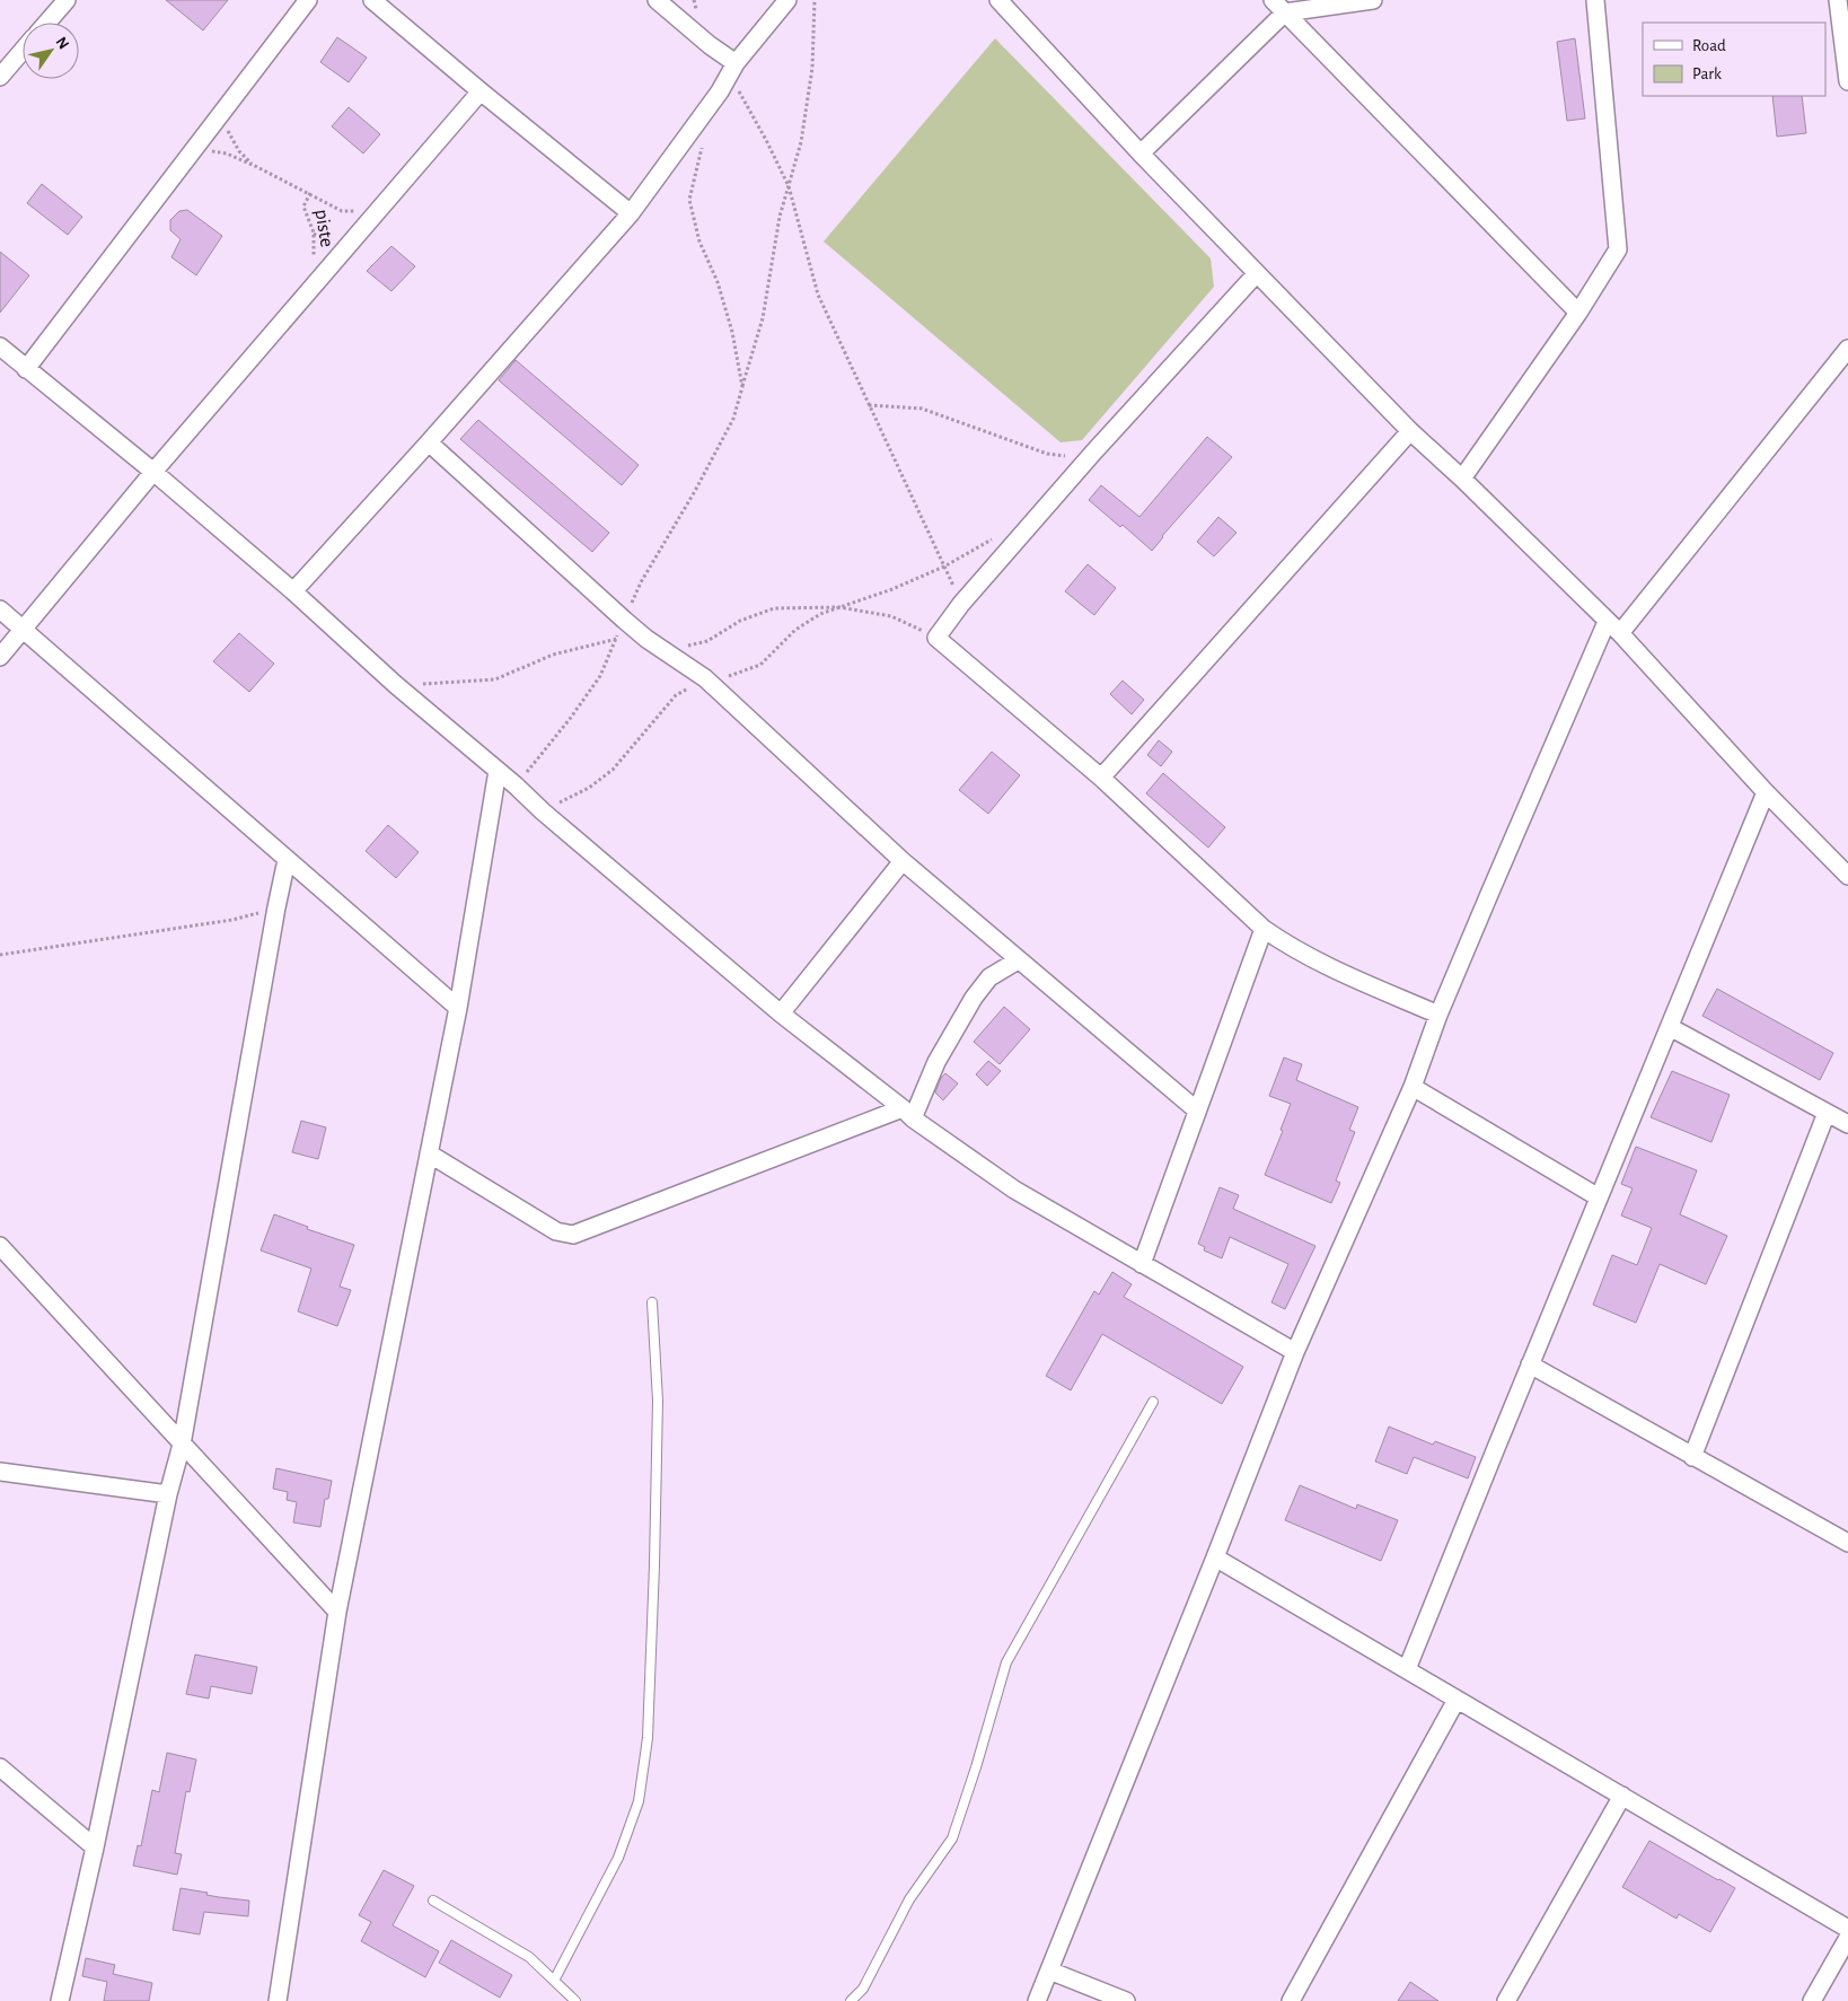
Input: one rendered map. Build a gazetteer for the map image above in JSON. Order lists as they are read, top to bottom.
{
  "streets": {
    "path": ["piste"]
  },
  "legend": ["Road", "Park"],
  "north": "top right"
}
